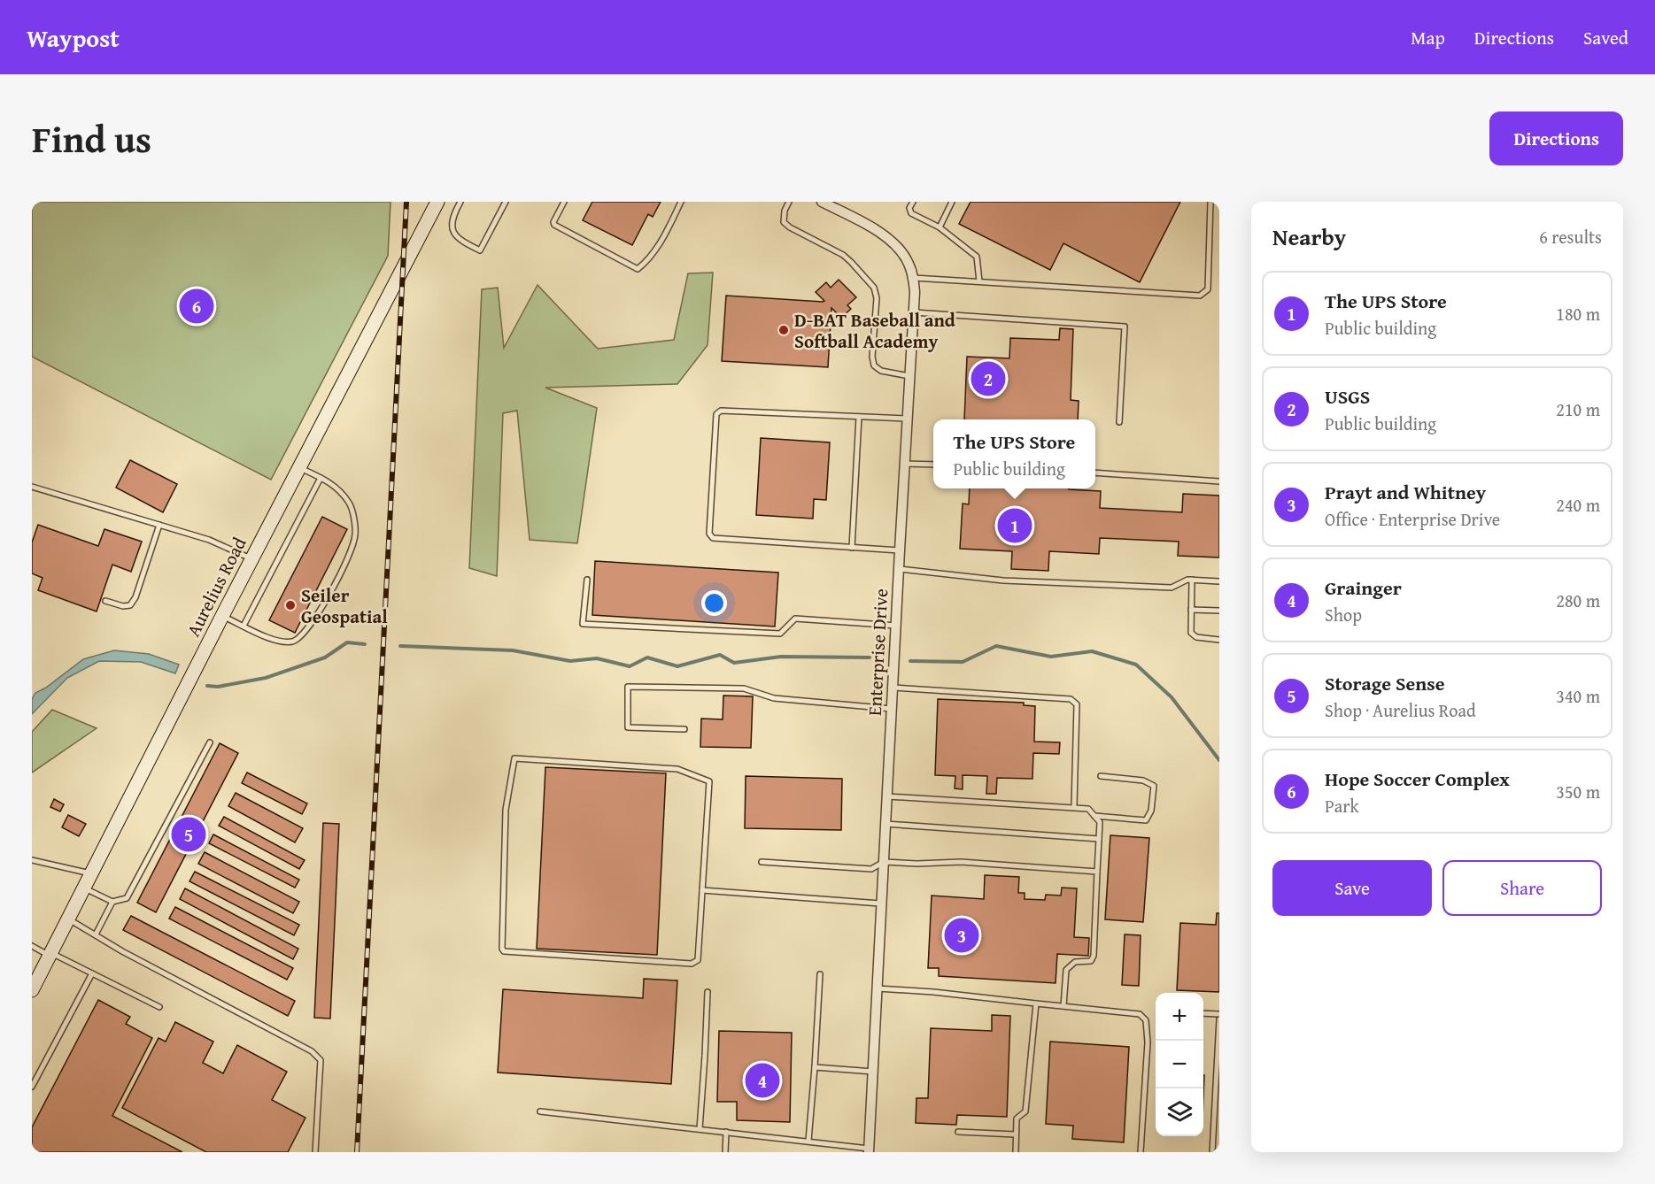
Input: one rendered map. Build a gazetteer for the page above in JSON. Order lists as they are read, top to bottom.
{
  "streets": {
    "street": ["Aurelius Road", "Enterprise Drive"]
  },
  "places": ["D-BAT Baseball and Softball Academy", "Seiler Geospatial"],
  "page": {
    "header": "Waypost",
    "nav": ["Map", "Directions", "Saved"],
    "title": "Find us",
    "buttons": [
      "Directions",
      ["Save", "Share"]
    ],
    "heading": ["Nearby", "6 results"],
    "list": [
      {
        "mark": "1",
        "name": "The UPS Store",
        "note": "Public building",
        "value": "180 m"
      },
      {
        "mark": "2",
        "name": "USGS",
        "note": "Public building",
        "value": "210 m"
      },
      {
        "mark": "3",
        "name": "Prayt and Whitney",
        "note": "Office · Enterprise Drive",
        "value": "240 m"
      },
      {
        "mark": "4",
        "name": "Grainger",
        "note": "Shop",
        "value": "280 m"
      },
      {
        "mark": "5",
        "name": "Storage Sense",
        "note": "Shop · Aurelius Road",
        "value": "340 m"
      },
      {
        "mark": "6",
        "name": "Hope Soccer Complex",
        "note": "Park",
        "value": "350 m"
      }
    ],
    "pins": [
      "6",
      "2",
      "1",
      "5",
      "3",
      "4"
    ],
    "popup": ["The UPS Store", "Public building"],
    "map_buttons": ["+", "−"]
  }
}
